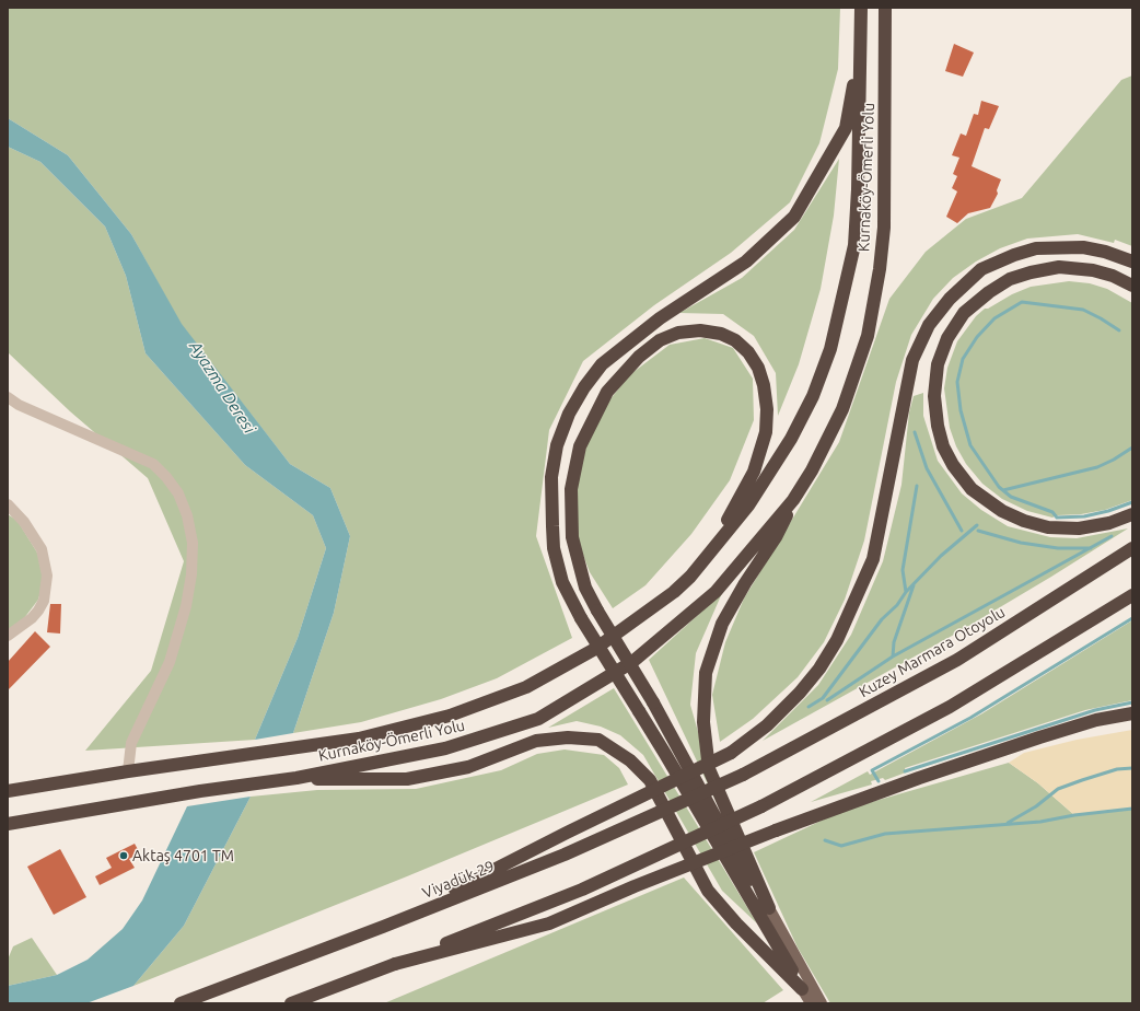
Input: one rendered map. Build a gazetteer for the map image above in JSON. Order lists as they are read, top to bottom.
{
  "streets": {
    "highway": ["Kurnaköy-Ömerli Yolu", "Kuzey Marmara Otoyolu", "Viyadük-29"]
  },
  "crossings": [
    ["Kuzey Marmara Otoyolu", "Viyadük-29"]
  ],
  "water": ["Ayazma Deresi"],
  "places": ["Aktaş 4701 TM"]
}
